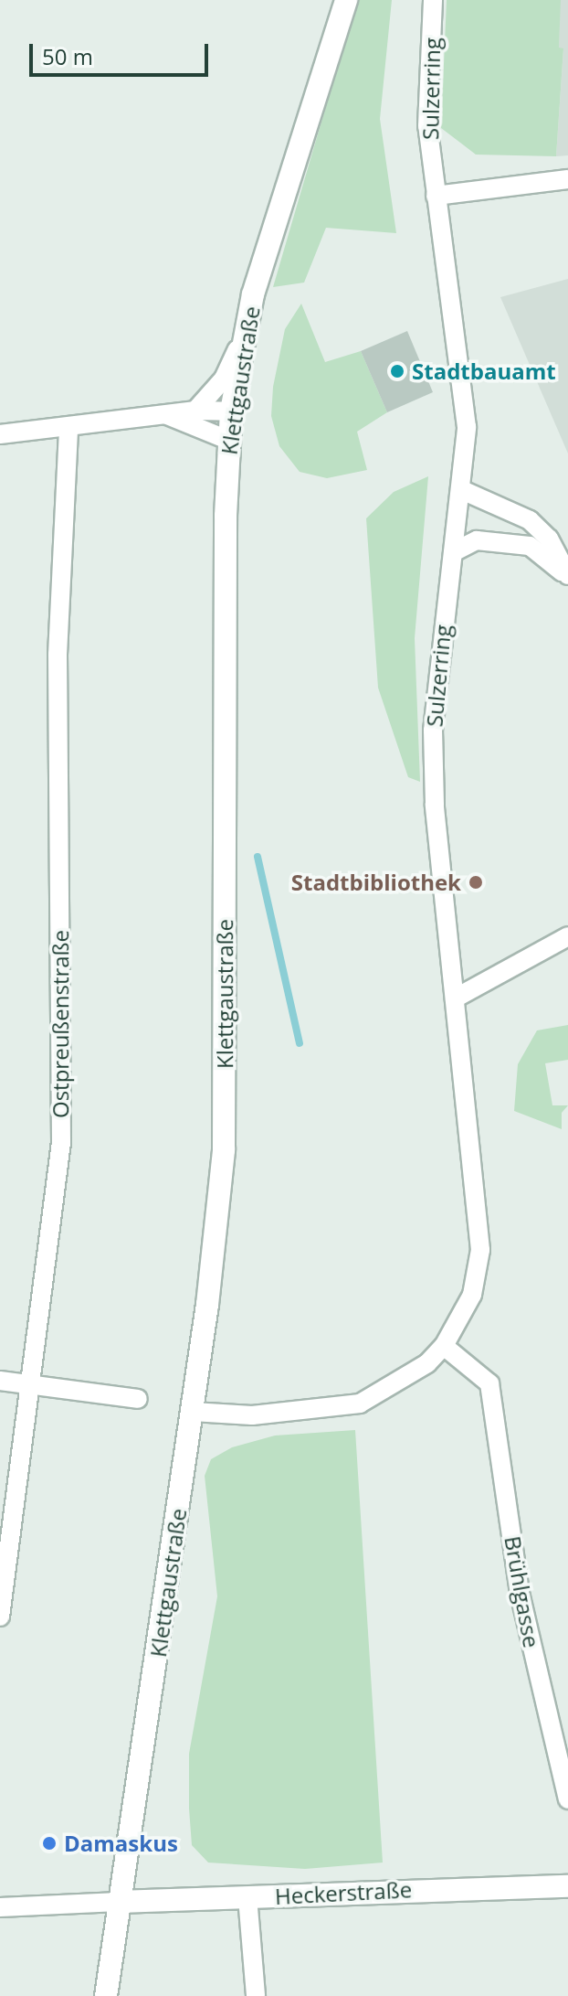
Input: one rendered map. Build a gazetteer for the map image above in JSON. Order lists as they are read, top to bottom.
{
  "streets": {
    "main road": ["Klettgaustraße", "Heckerstraße"],
    "street": ["Sulzerring", "Ostpreußenstraße", "Brühlgasse"]
  },
  "crossings": [
    ["Sulzerring", "Klettgaustraße"],
    ["Sulzerring", "Brühlgasse"],
    ["Klettgaustraße", "Heckerstraße"]
  ],
  "places": ["Stadtbauamt", "Stadtbibliothek", "Damaskus"],
  "scale_bar": "50 m"
}
